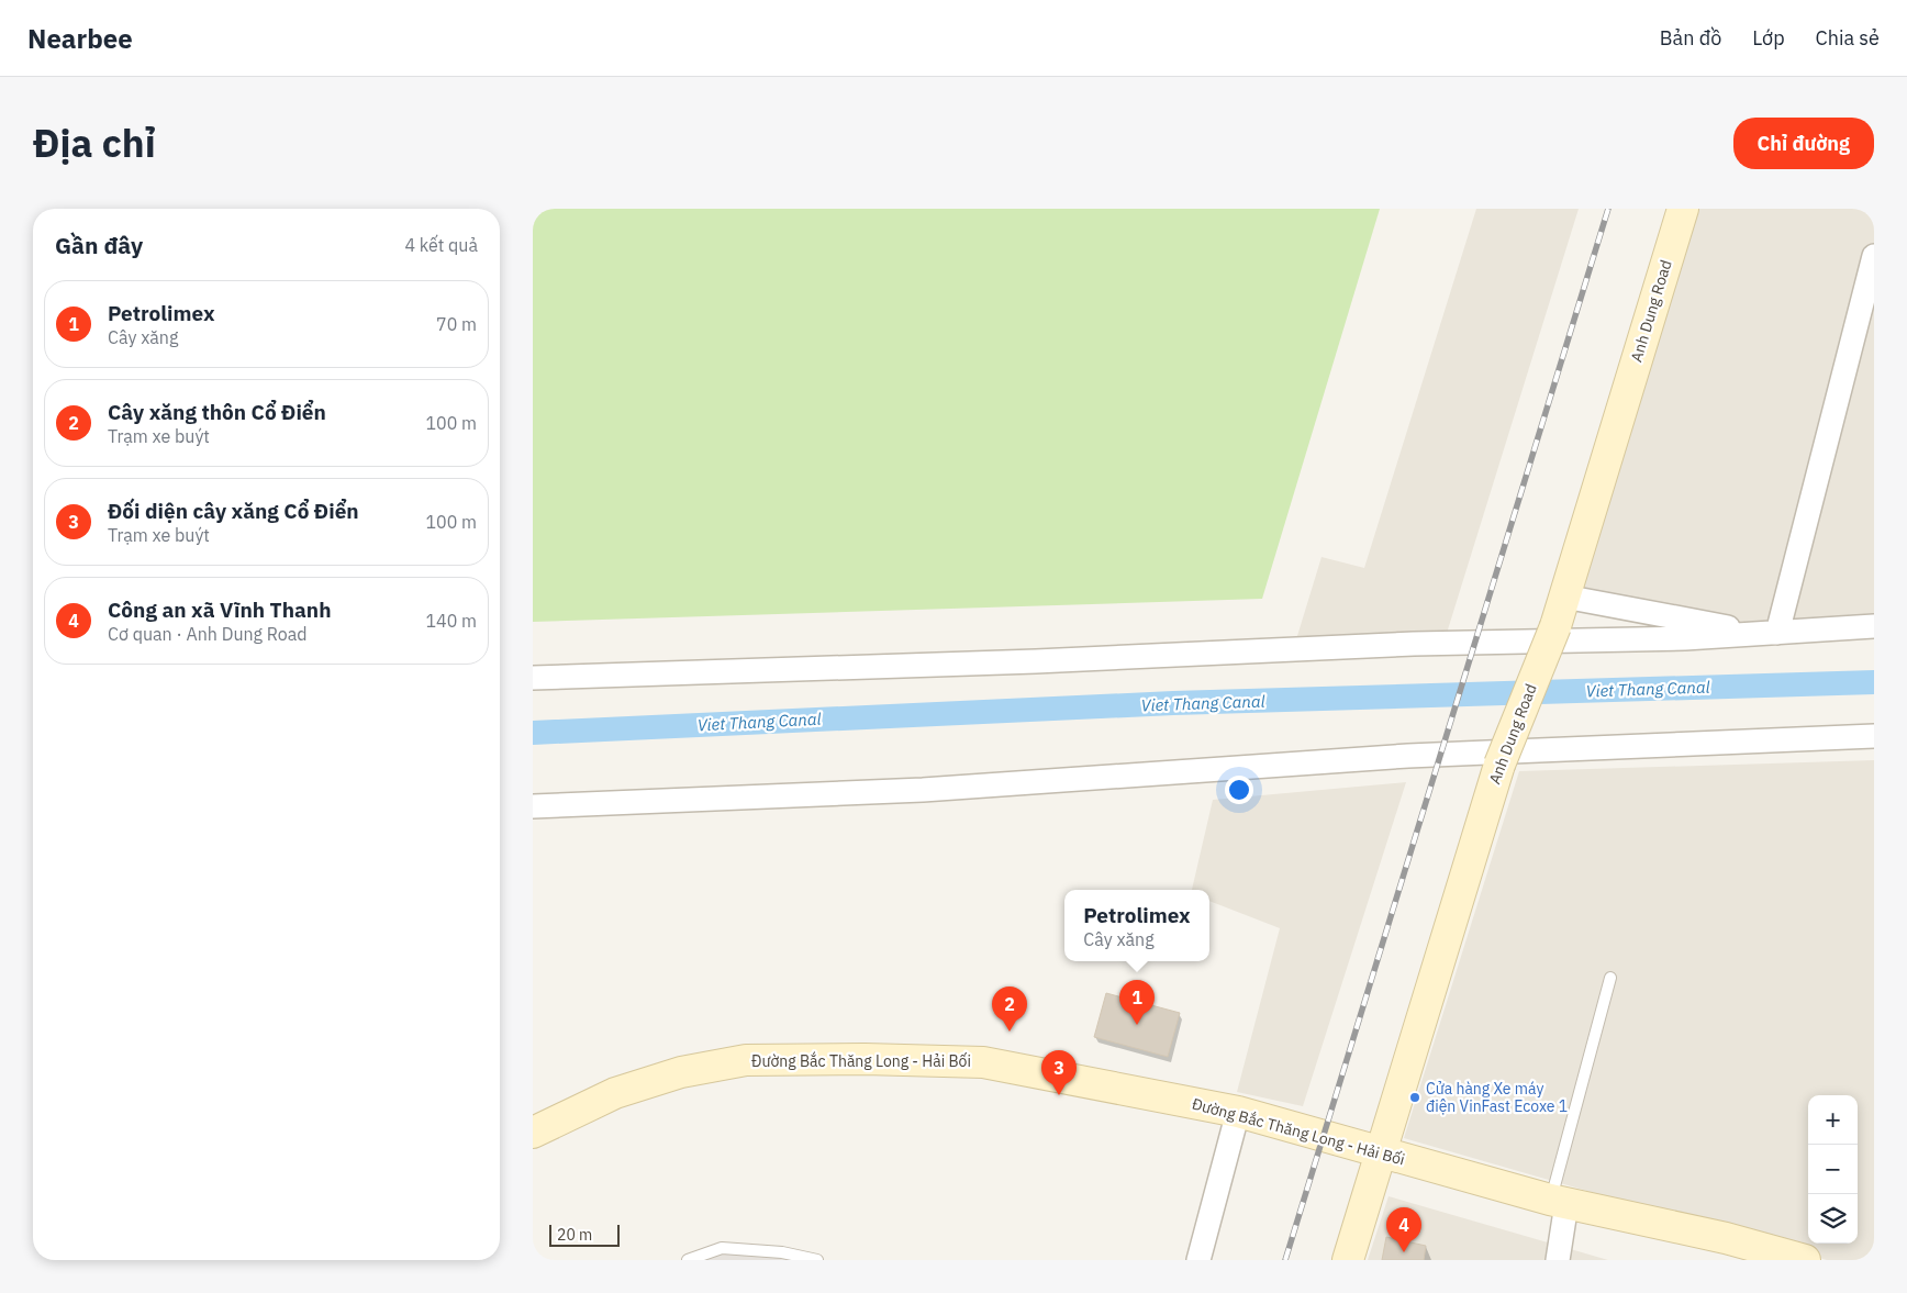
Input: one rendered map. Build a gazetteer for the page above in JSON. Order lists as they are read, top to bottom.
{
  "streets": {
    "main road": ["Anh Dung Road", "Đường Bắc Thăng Long - Hải Bối"]
  },
  "crossings": [
    ["Anh Dung Road", "Đường Bắc Thăng Long - Hải Bối"]
  ],
  "water": ["Viet Thang Canal"],
  "places": ["Cửa hàng Xe máy điện VinFast Ecoxe 1"],
  "scale_bar": "20 m",
  "page": {
    "header": "Nearbee",
    "nav": ["Bản đồ", "Lớp", "Chia sẻ"],
    "title": "Địa chỉ",
    "buttons": "Chỉ đường",
    "heading": ["Gần đây", "4 kết quả"],
    "list": [
      {
        "mark": "1",
        "name": "Petrolimex",
        "note": "Cây xăng",
        "value": "70 m"
      },
      {
        "mark": "2",
        "name": "Cây xăng thôn Cổ Điển",
        "note": "Trạm xe buýt",
        "value": "100 m"
      },
      {
        "mark": "3",
        "name": "Đối diện cây xăng Cổ Điển",
        "note": "Trạm xe buýt",
        "value": "100 m"
      },
      {
        "mark": "4",
        "name": "Công an xã Vĩnh Thanh",
        "note": "Cơ quan · Anh Dung Road",
        "value": "140 m"
      }
    ],
    "popup": ["Petrolimex", "Cây xăng"],
    "pins": [
      "1",
      "2",
      "3",
      "4"
    ],
    "map_buttons": ["+", "−"],
    "scale": "20 m"
  }
}
